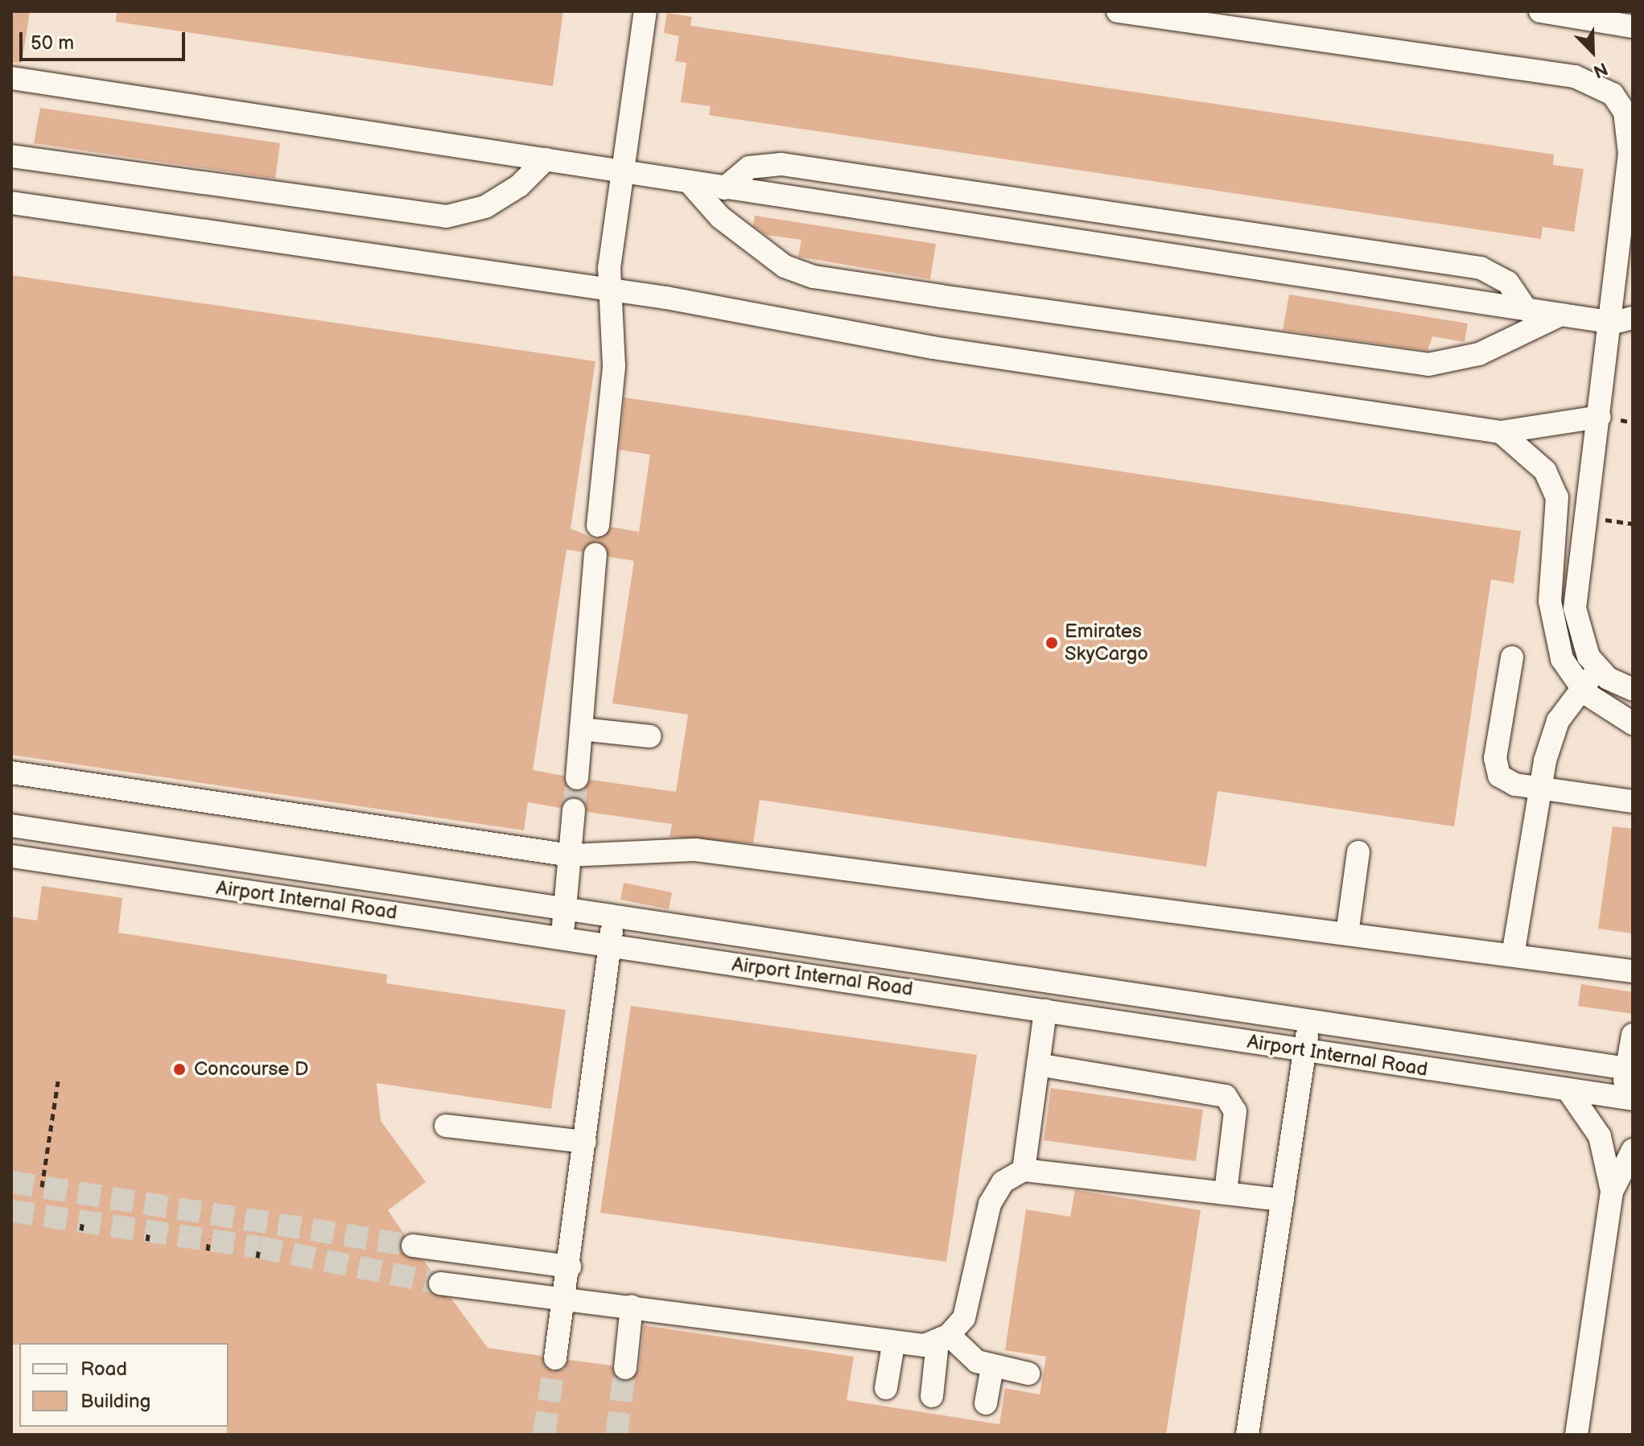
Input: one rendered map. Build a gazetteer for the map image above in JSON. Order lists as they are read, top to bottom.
{
  "streets": {
    "street": ["Airport Internal Road"]
  },
  "places": ["Emirates SkyCargo", "Concourse D"],
  "legend": ["Road", "Building"],
  "scale_bar": "50 m",
  "north": "bottom right"
}
